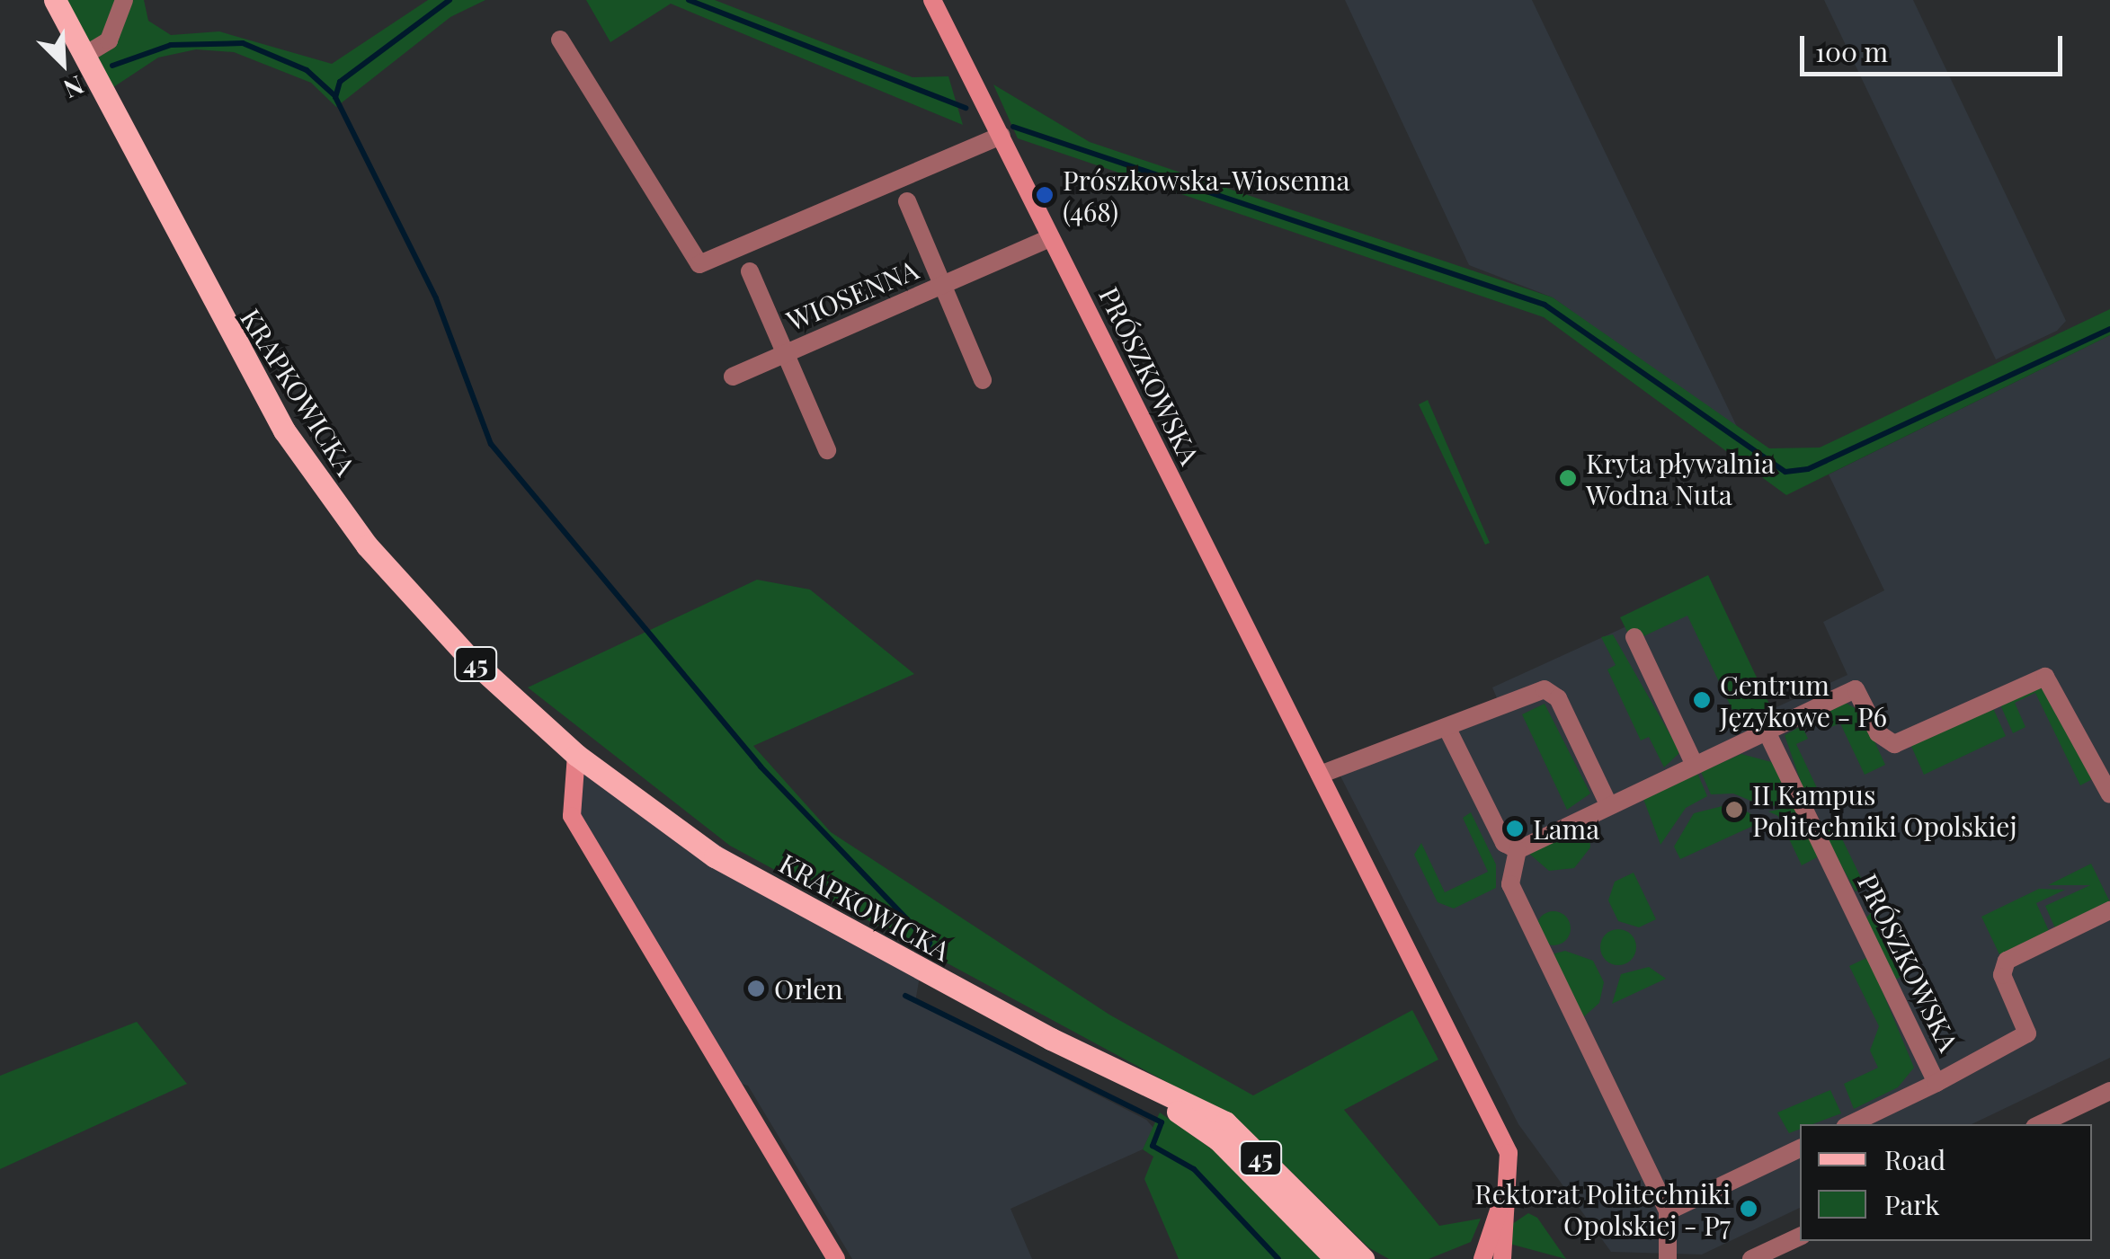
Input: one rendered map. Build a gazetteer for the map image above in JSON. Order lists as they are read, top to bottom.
{
  "streets": {
    "main road": ["PRÓSZKOWSKA", "KRAPKOWICKA", "45"],
    "street": ["WIOSENNA"]
  },
  "crossings": [
    ["WIOSENNA", "PRÓSZKOWSKA"]
  ],
  "places": [
    "Prószkowska-Wiosenna (468)",
    "Kryta pływalnia Wodna Nuta",
    "Centrum Językowe - P6",
    "II Kampus Politechniki Opolskiej",
    "Lama",
    "Orlen",
    "Rektorat Politechniki Opolskiej - P7"
  ],
  "legend": ["Road", "Park"],
  "scale_bar": "100 m",
  "north": "bottom right"
}
